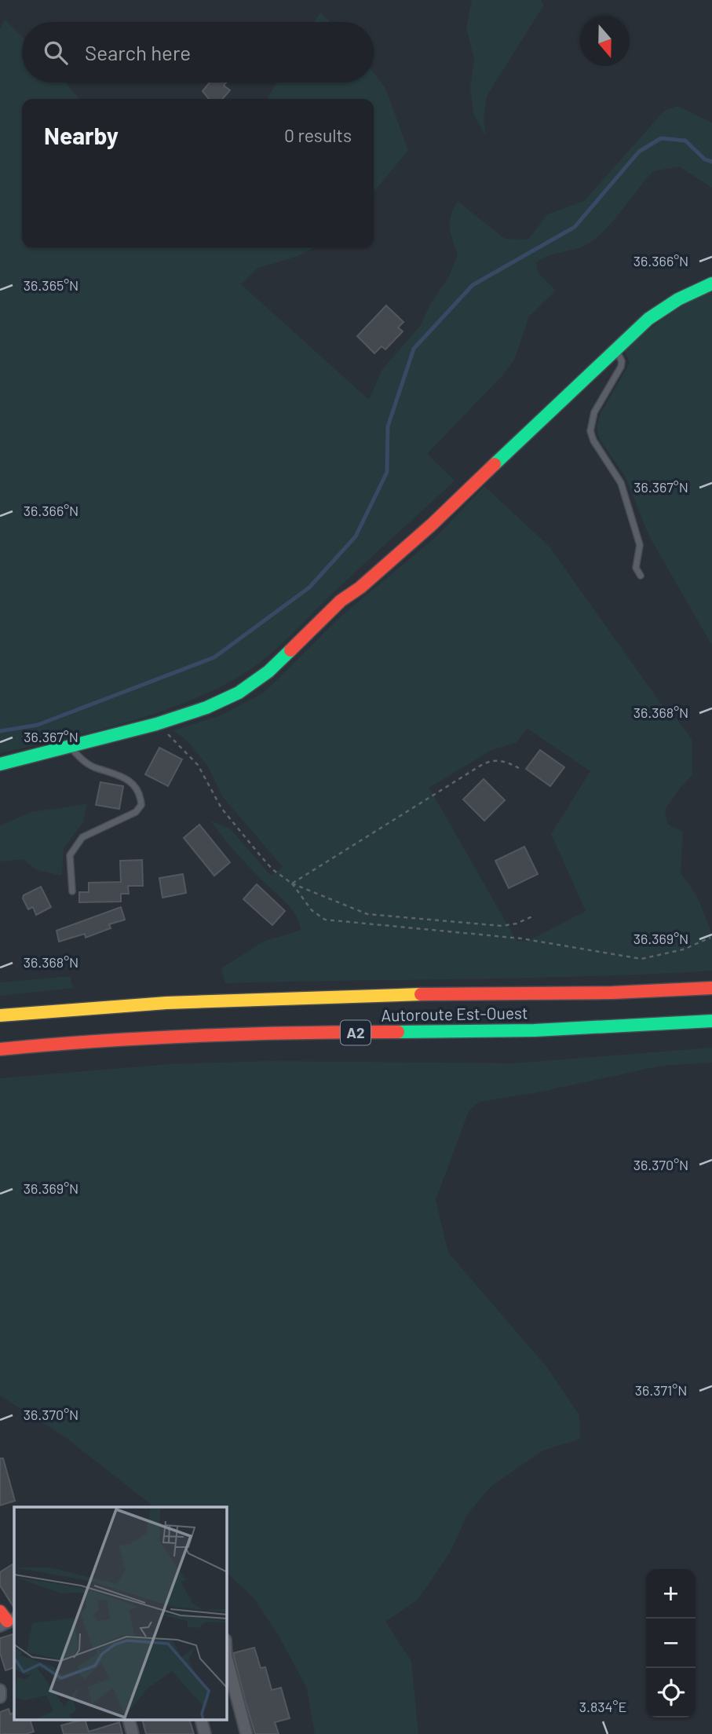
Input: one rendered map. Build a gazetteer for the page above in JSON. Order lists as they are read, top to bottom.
{
  "streets": {
    "main road": ["Autoroute Est-Ouest", "A2"]
  },
  "north": "bottom",
  "page": {
    "search": "Search here",
    "heading": ["Nearby", "0 results"],
    "map_buttons": ["+", "−"]
  },
  "coordinates": [
    "36.366°N",
    "36.365°N",
    "36.367°N",
    "36.368°N",
    "36.369°N",
    "36.370°N",
    "36.371°N",
    "3.834°E"
  ]
}
